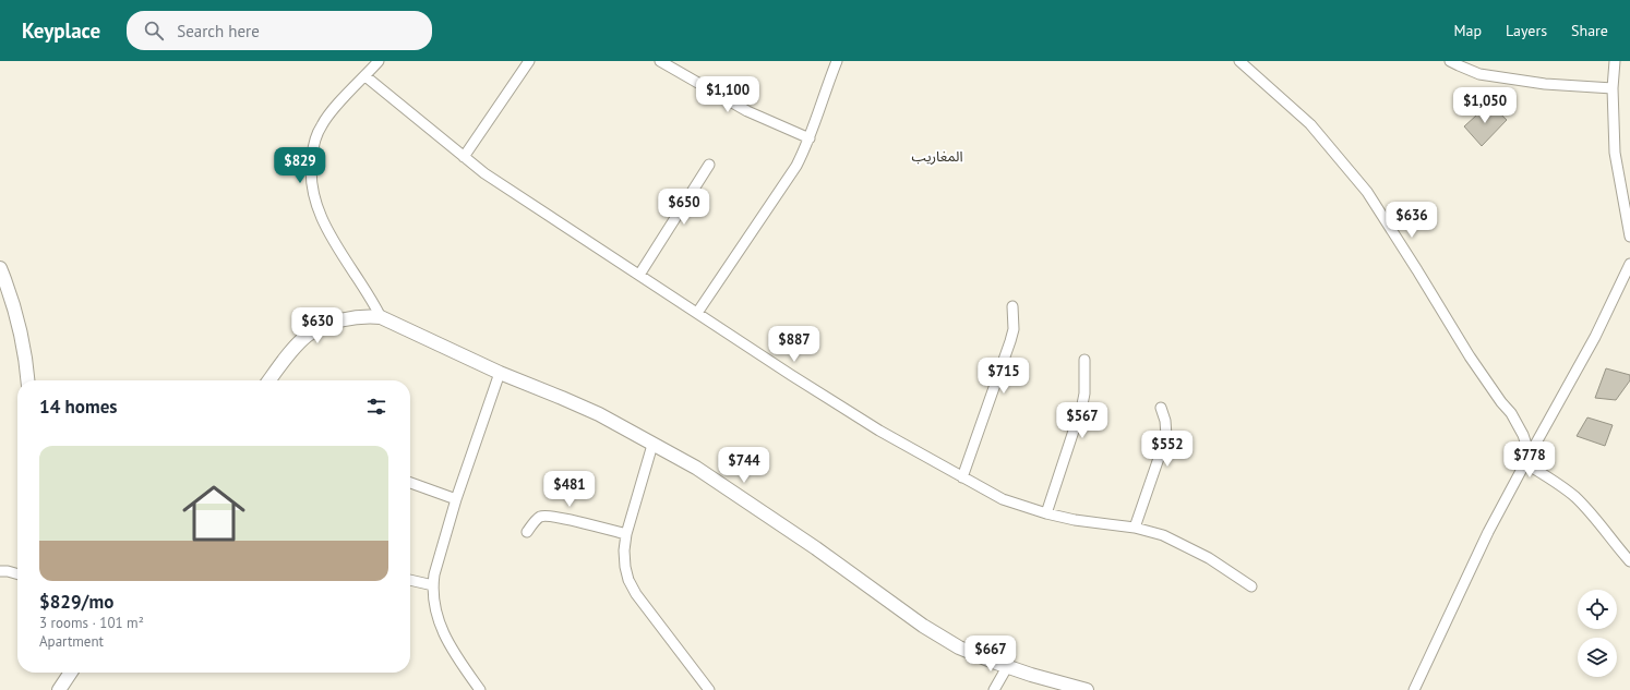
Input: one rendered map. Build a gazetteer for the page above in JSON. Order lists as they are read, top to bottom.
{
  "districts": ["المغاريب"],
  "page": {
    "header": "Keyplace",
    "search": "Search here",
    "nav": ["Map", "Layers", "Share"],
    "price": [
      "$1,100",
      "$1,050",
      "$829",
      "$650",
      "$636",
      "$630",
      "$887",
      "$715",
      "$567",
      "$552",
      "$778",
      "$744",
      "$481",
      "$667"
    ],
    "heading": "14 homes",
    "list": [
      {
        "name": "$829/mo",
        "note": "3 rooms · 101 m² · Apartment"
      }
    ]
  }
}
